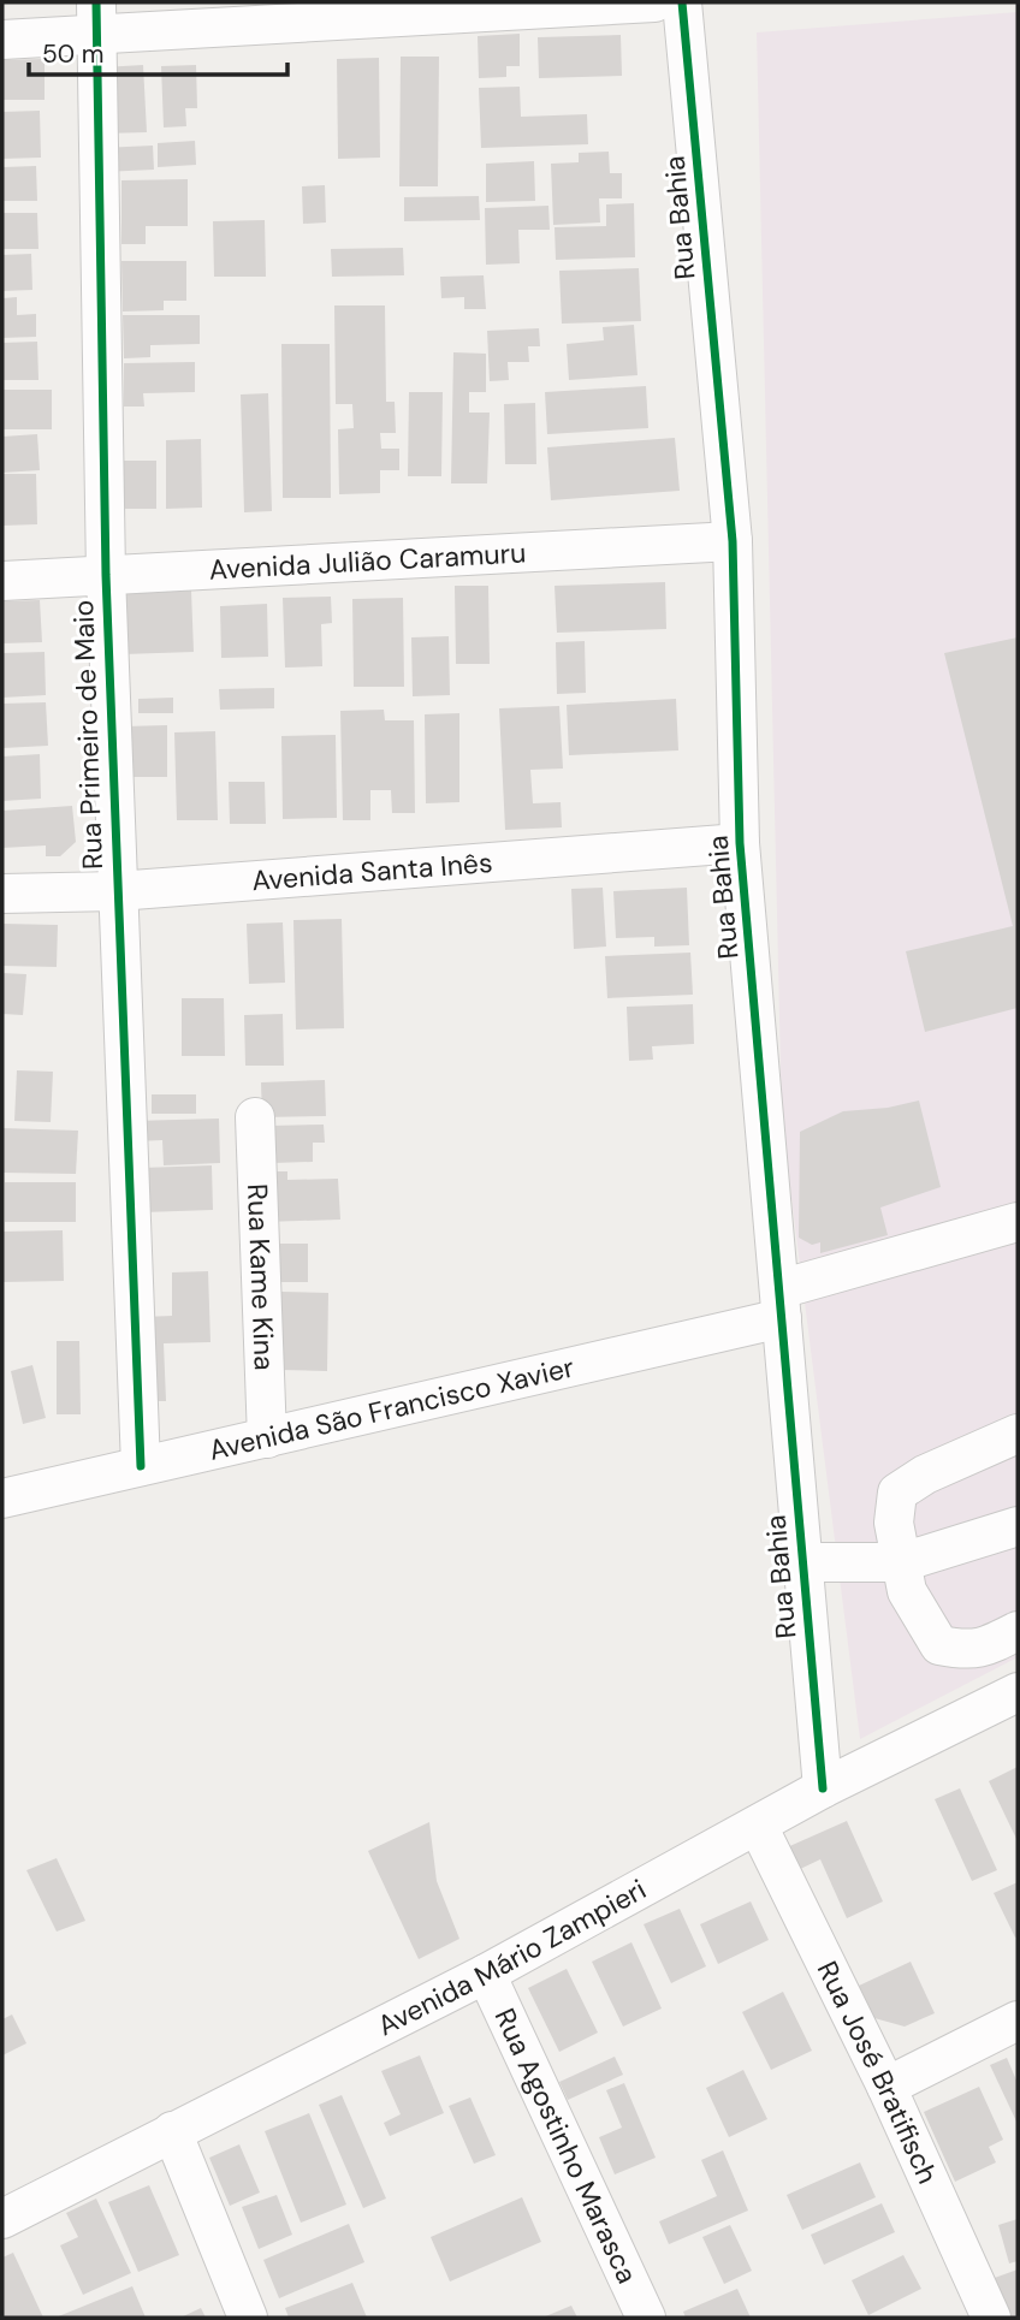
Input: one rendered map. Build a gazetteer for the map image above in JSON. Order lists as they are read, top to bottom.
{
  "streets": {
    "street": [
      "Rua Bahia",
      "Avenida Julião Caramuru",
      "Rua Primeiro de Maio",
      "Avenida Santa Inês",
      "Rua Kame Kina",
      "Avenida São Francisco Xavier",
      "Avenida Mário Zampieri",
      "Rua José Bratifisch",
      "Rua Agostinho Marasca"
    ]
  },
  "crossings": [
    ["Rua Bahia", "Avenida Julião Caramuru"],
    ["Rua Bahia", "Avenida Santa Inês"],
    ["Rua Bahia", "Avenida São Francisco Xavier"],
    ["Rua Bahia", "Avenida Mário Zampieri"],
    ["Avenida Julião Caramuru", "Rua Primeiro de Maio"],
    ["Rua Primeiro de Maio", "Avenida Santa Inês"],
    ["Rua Primeiro de Maio", "Avenida São Francisco Xavier"],
    ["Rua Kame Kina", "Avenida São Francisco Xavier"],
    ["Avenida Mário Zampieri", "Rua José Bratifisch"],
    ["Avenida Mário Zampieri", "Rua Agostinho Marasca"]
  ],
  "scale_bar": "50 m"
}
